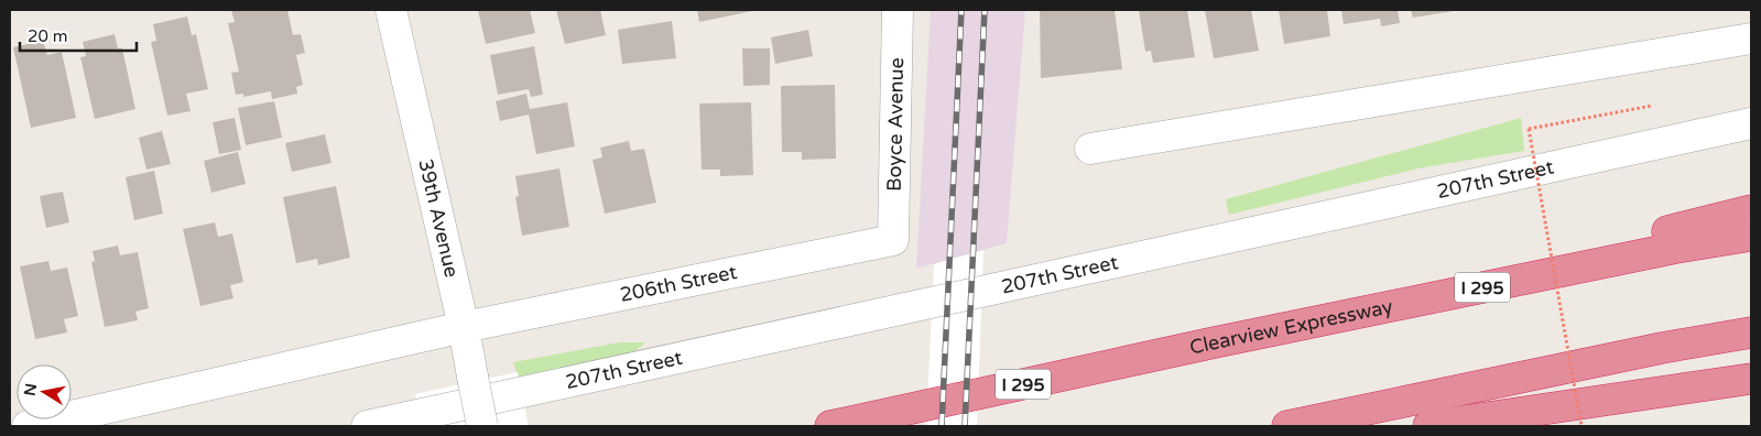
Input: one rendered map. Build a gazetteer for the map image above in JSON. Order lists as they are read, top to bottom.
{
  "streets": {
    "highway": ["I 295", "Clearview Expressway"],
    "street": [
      "Boyce Avenue",
      "207th Street",
      "39th Avenue",
      "206th Street"
    ]
  },
  "crossings": [
    ["Boyce Avenue", "206th Street"],
    ["39th Avenue", "206th Street"]
  ],
  "scale_bar": "20 m",
  "north": "left"
}
